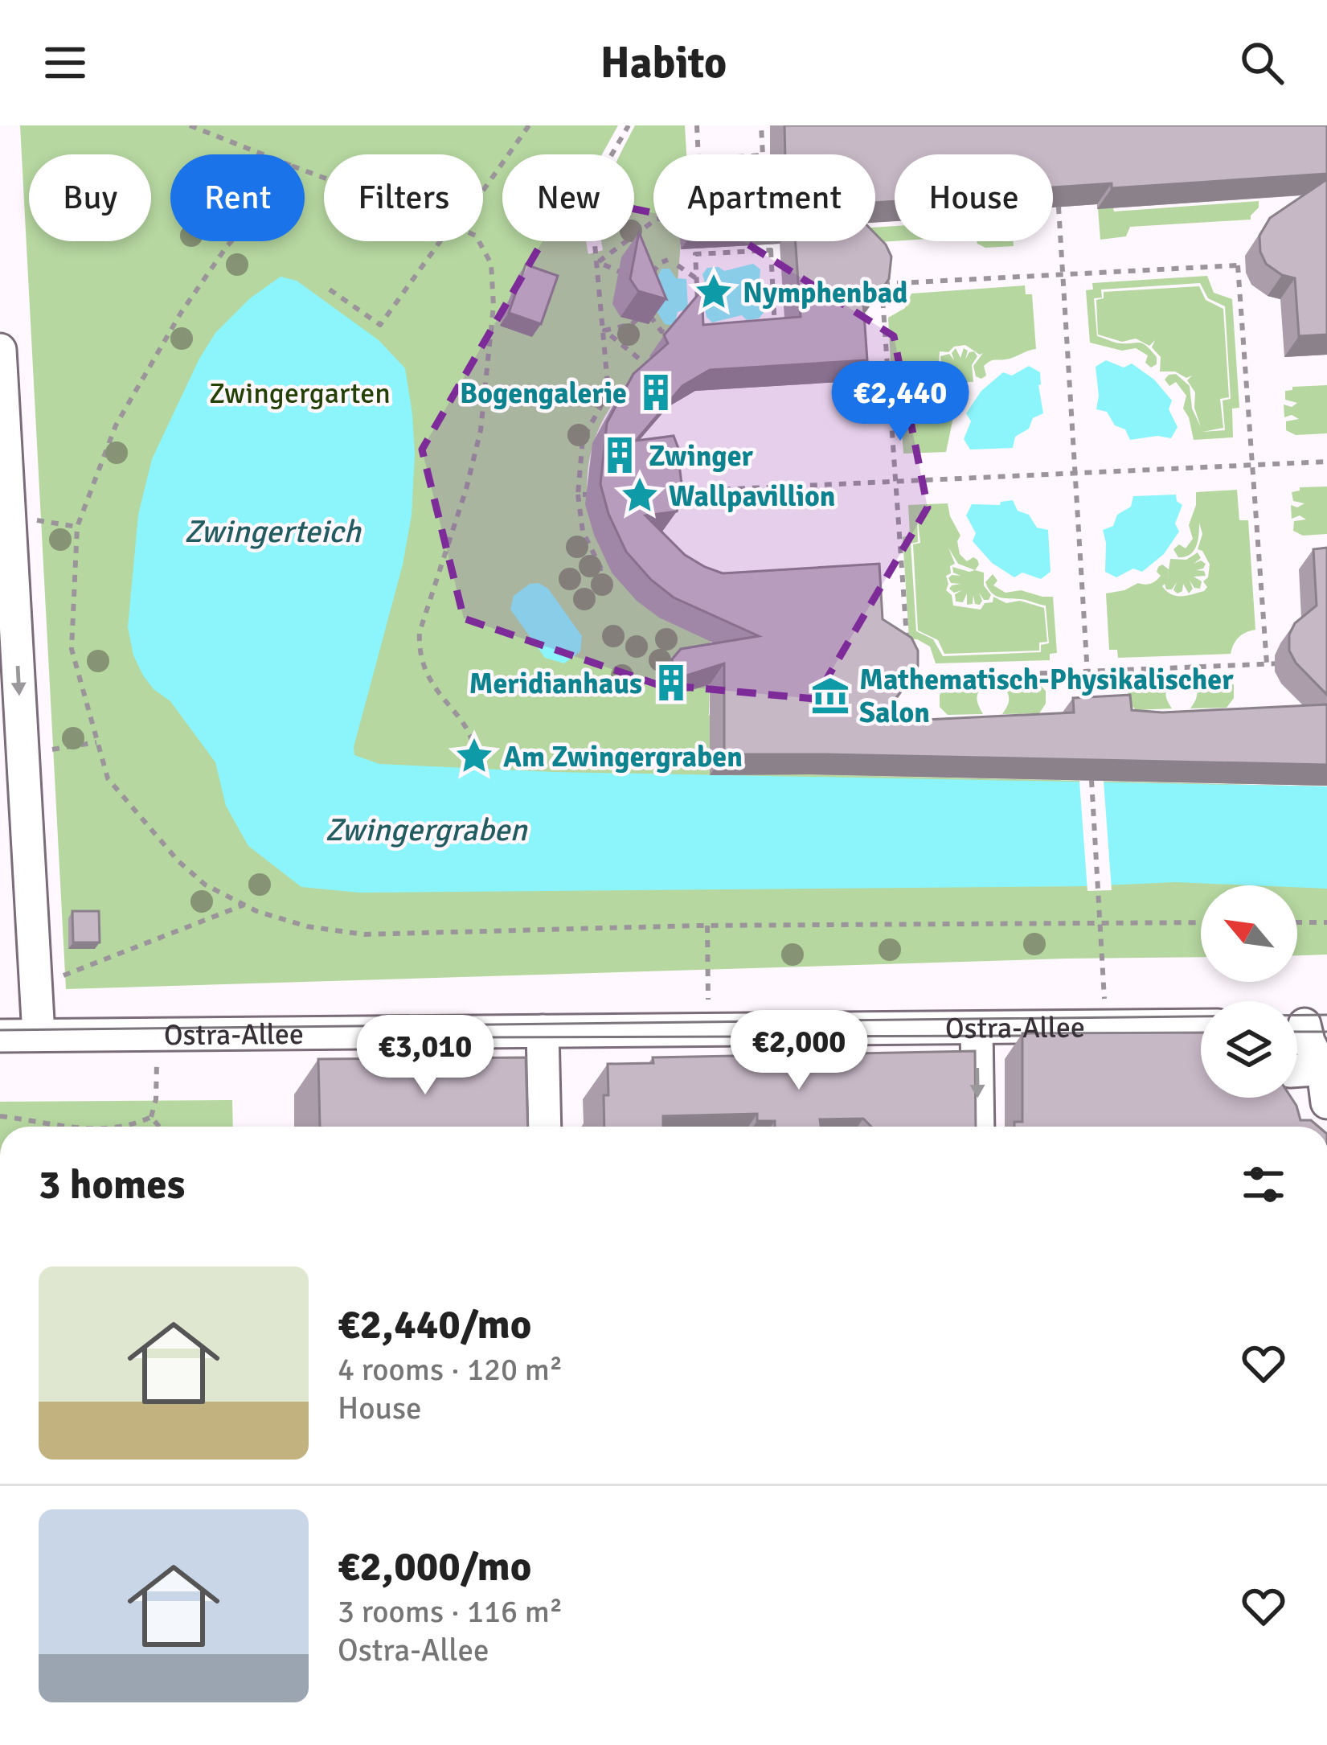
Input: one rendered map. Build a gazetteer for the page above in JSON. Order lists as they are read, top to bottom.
{
  "streets": {
    "street": ["Ostra-Allee"]
  },
  "water": ["Zwingerteich", "Zwingergraben"],
  "parks": ["Zwingergarten"],
  "places": {
    "place": ["Nymphenbad", "Wallpavillion", "Am Zwingergraben"],
    "building": ["Bogengalerie", "Zwinger", "Meridianhaus"],
    "museum": ["Mathematisch-Physikalischer Salon"]
  },
  "north": "top left",
  "page": {
    "header": "Habito",
    "chip": [
      "Buy",
      "Rent",
      "Filters",
      "New",
      "Apartment",
      "House"
    ],
    "price": ["€2,440", "€2,000", "€3,010"],
    "heading": "3 homes",
    "list": [
      {
        "name": "€2,440/mo",
        "note": "4 rooms · 120 m² · House"
      },
      {
        "name": "€2,000/mo",
        "note": "3 rooms · 116 m² · Ostra-Allee"
      }
    ]
  }
}
